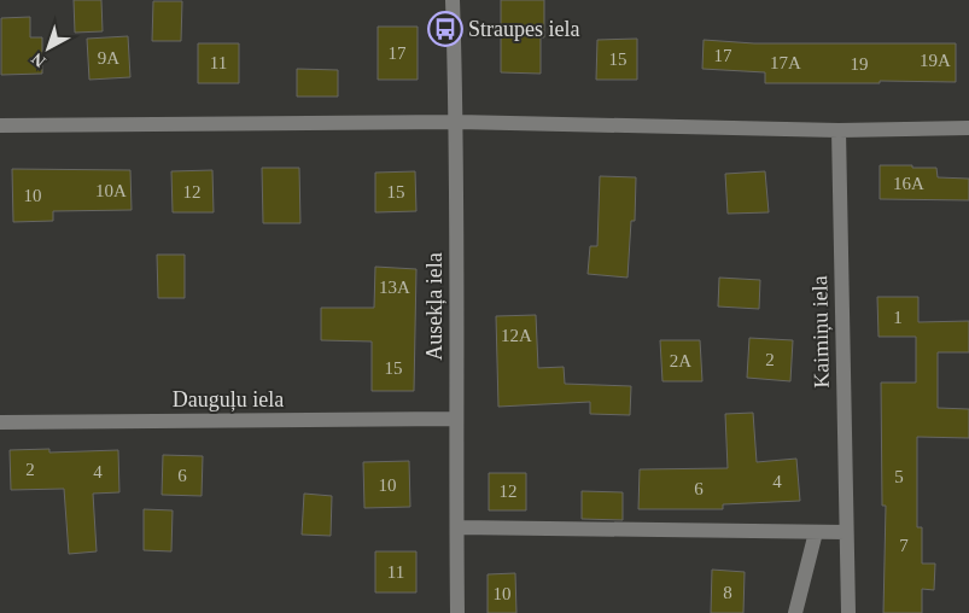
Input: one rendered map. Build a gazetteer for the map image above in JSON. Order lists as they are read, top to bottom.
{
  "streets": {
    "street": ["Ausekļa iela", "Kaimiņu iela", "Dauguļu iela"]
  },
  "crossings": [
    ["Ausekļa iela", "Dauguļu iela"]
  ],
  "places": {
    "bus stop": ["Straupes iela"]
  },
  "house_numbers": [
    "17",
    "17",
    "9A",
    "15",
    "19A",
    "11",
    "17A",
    "19",
    "16A",
    "10A",
    "12",
    "15",
    "10",
    "13A",
    "1",
    "12A",
    "2",
    "2A",
    "15",
    "2",
    "4",
    "6",
    "5",
    "4",
    "10",
    "6",
    "12",
    "7",
    "11",
    "8",
    "10"
  ],
  "north": "bottom left"
}
